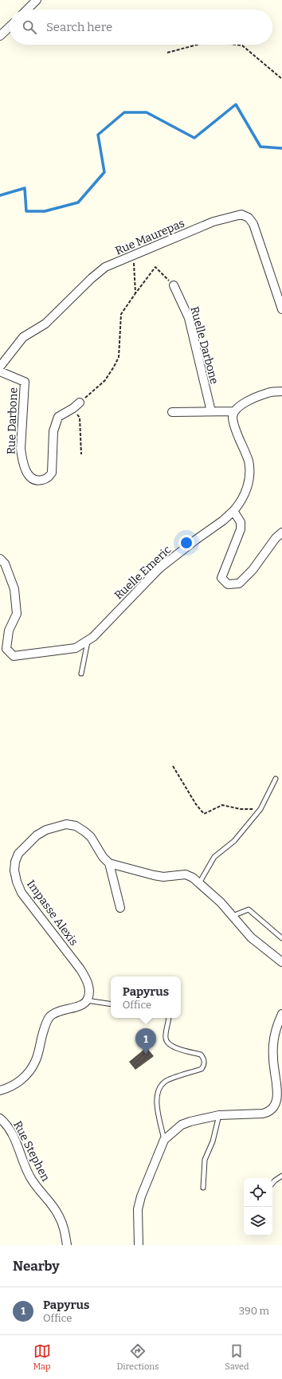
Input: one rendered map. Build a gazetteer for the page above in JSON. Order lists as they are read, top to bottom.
{
  "streets": {
    "street": [
      "Rue Maurepas",
      "Ruelle Darbone",
      "Rue Darbone",
      "Ruelle Emeric",
      "Impasse Alexis",
      "Rue Stephen"
    ]
  },
  "page": {
    "search": "Search here",
    "popup": ["Papyrus", "Office"],
    "pins": "1",
    "heading": "Nearby",
    "list": [
      {
        "mark": "1",
        "name": "Papyrus",
        "note": "Office",
        "value": "390 m"
      }
    ],
    "nav": ["Map", "Directions", "Saved"]
  }
}
